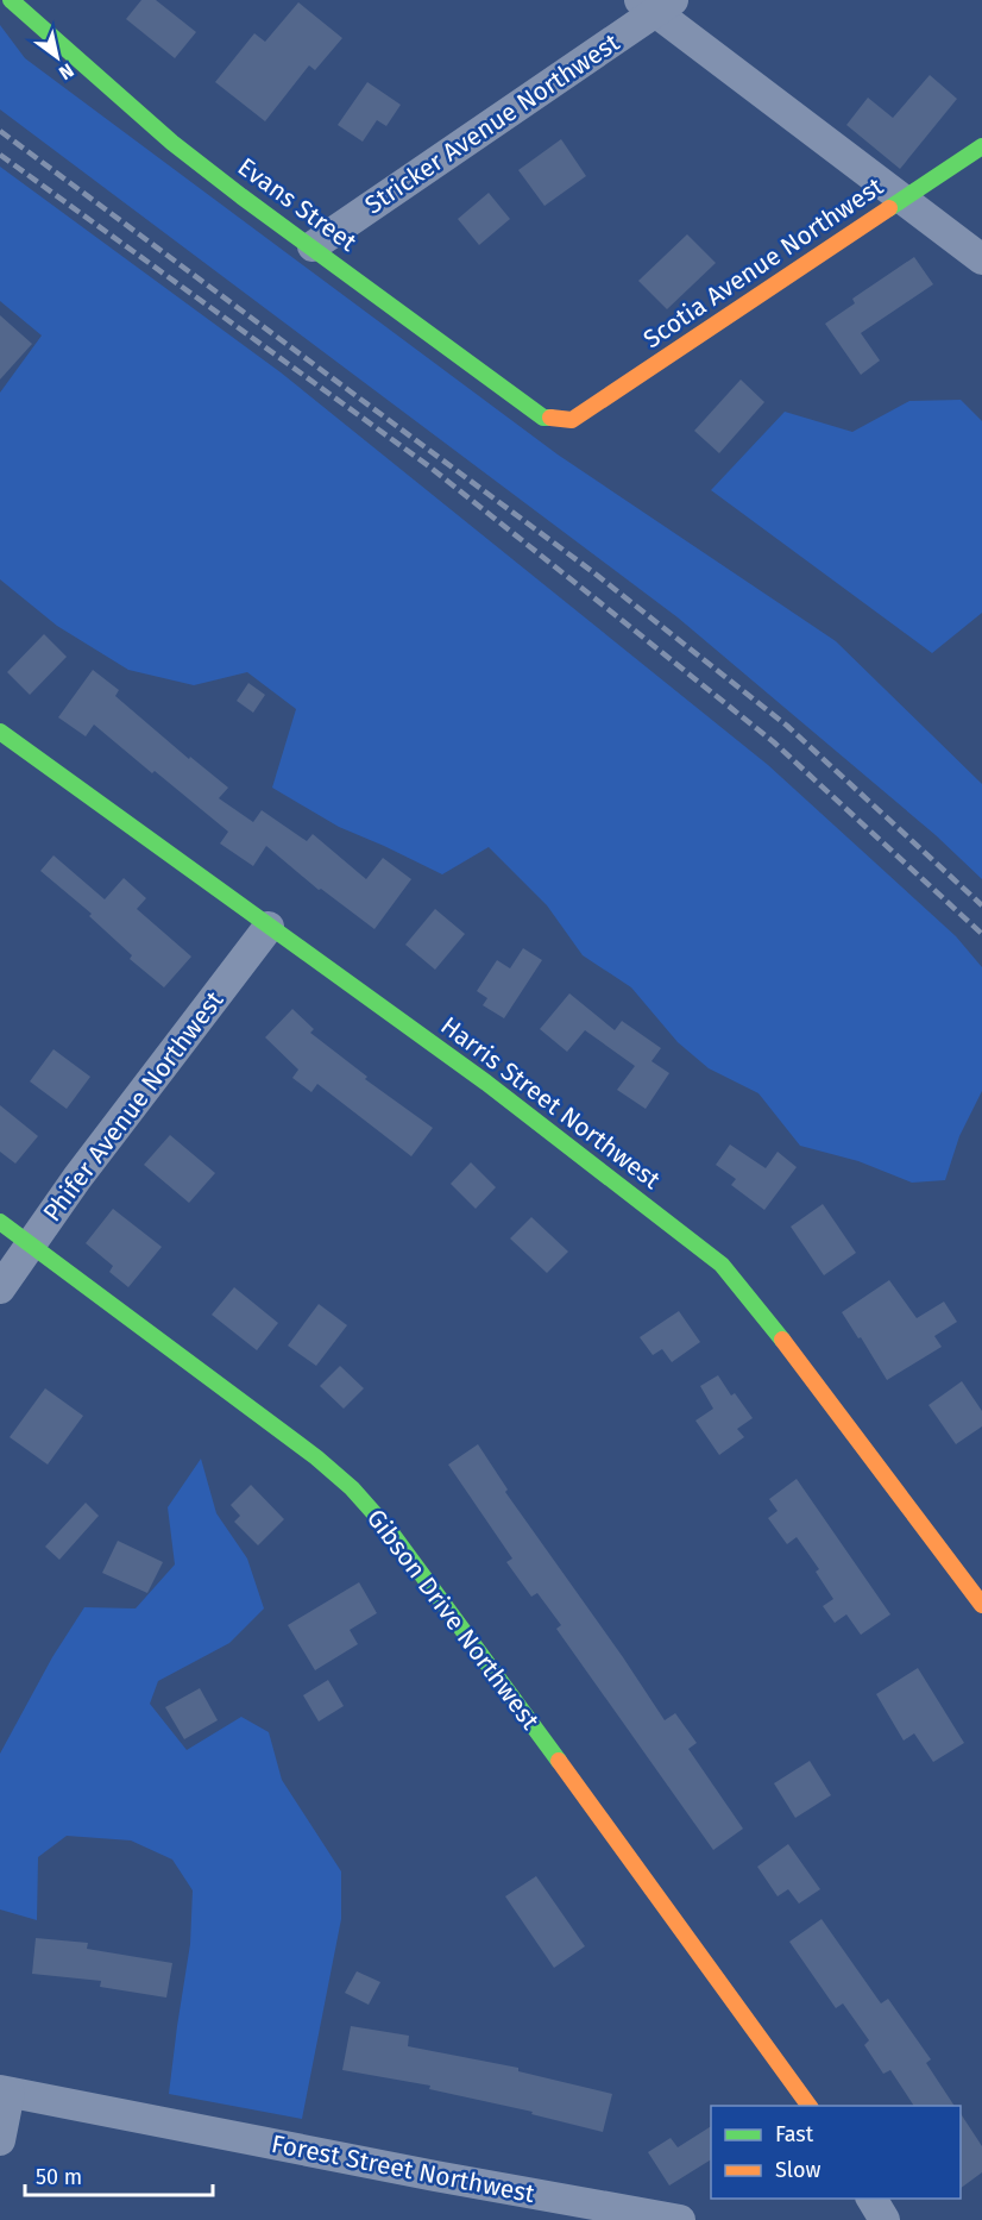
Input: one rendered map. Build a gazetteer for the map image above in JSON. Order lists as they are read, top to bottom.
{
  "streets": {
    "street": [
      "Stricker Avenue Northwest",
      "Evans Street",
      "Scotia Avenue Northwest",
      "Harris Street Northwest",
      "Phifer Avenue Northwest",
      "Gibson Drive Northwest",
      "Forest Street Northwest"
    ]
  },
  "crossings": [
    ["Stricker Avenue Northwest", "Evans Street"],
    ["Evans Street", "Scotia Avenue Northwest"],
    ["Harris Street Northwest", "Phifer Avenue Northwest"],
    ["Phifer Avenue Northwest", "Gibson Drive Northwest"]
  ],
  "legend": ["Fast", "Slow"],
  "scale_bar": "50 m",
  "north": "bottom right"
}
